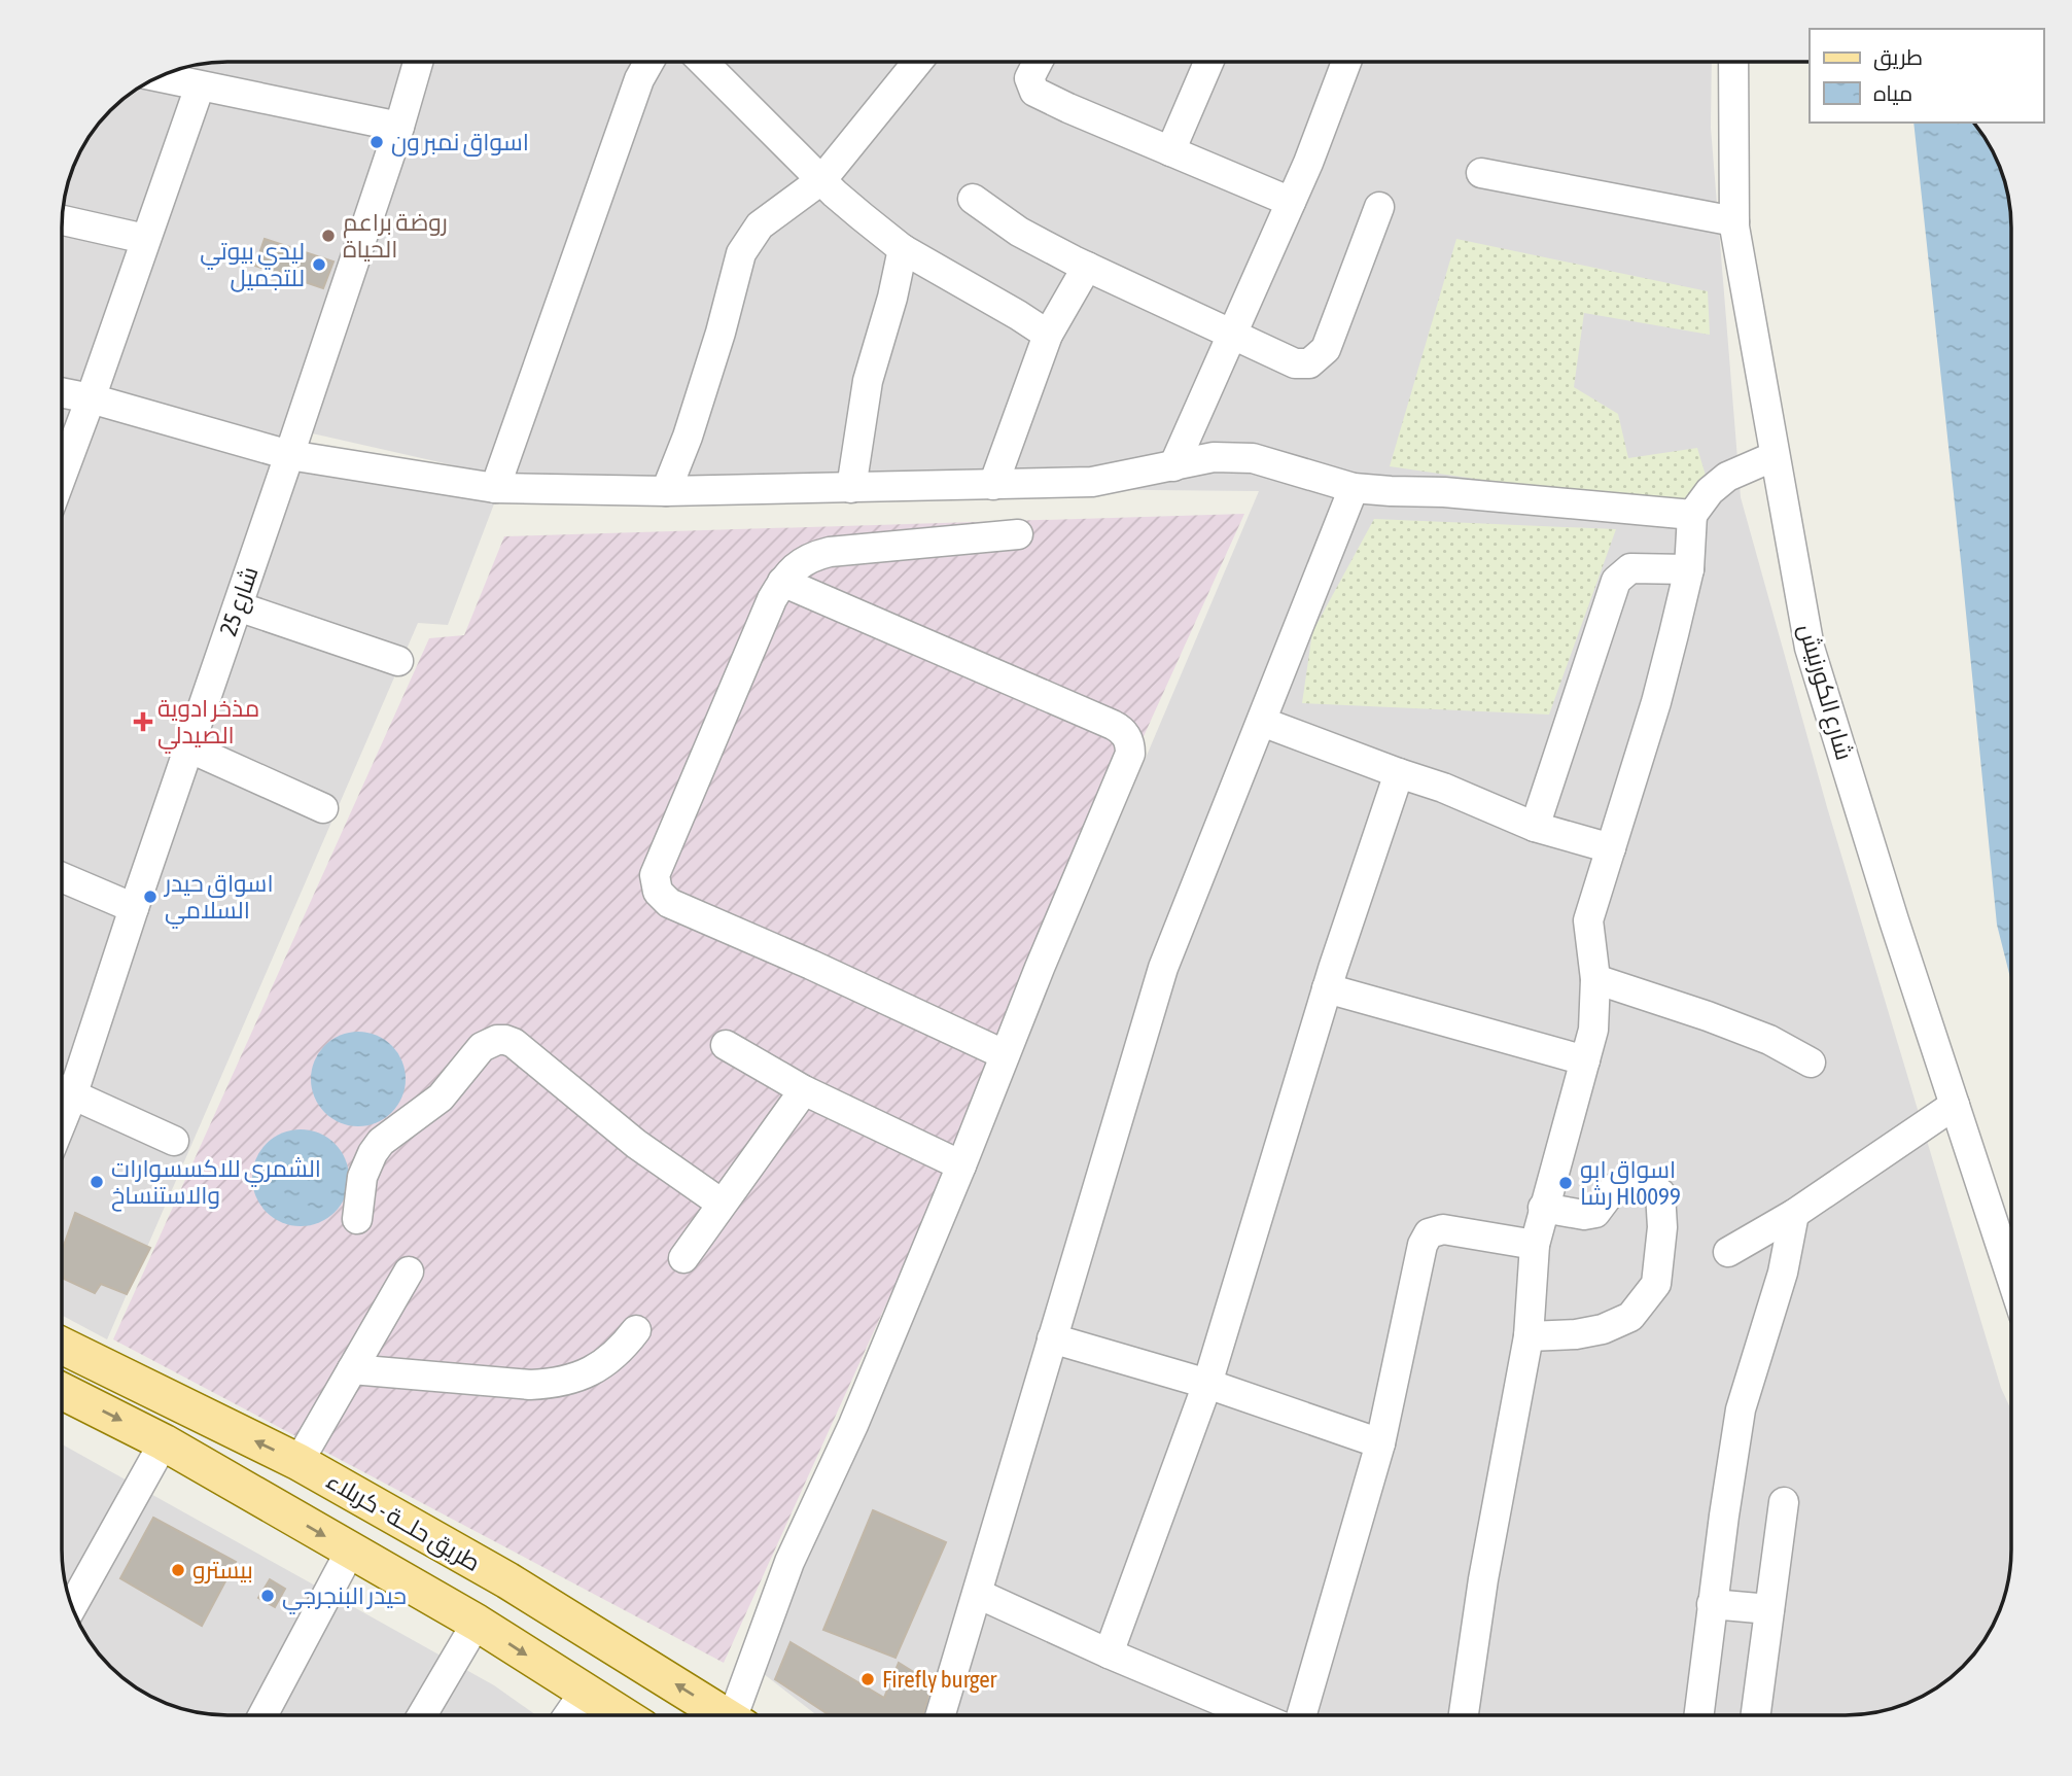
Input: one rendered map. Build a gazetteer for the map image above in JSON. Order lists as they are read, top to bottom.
{
  "streets": {
    "main road": ["طريق حلــة - كربلاء"],
    "street": ["شارع 25", "شارع الكورنيش"]
  },
  "places": {
    "other": [
      "اسواق نمبر ون",
      "روضة براعم الحياة",
      "ليدي بيوتي للتجميل",
      "اسواق حيدر السلامي",
      "الشمري للاكسسوارات والاستنساخ",
      "اسواق ابو رشا Hl0099",
      "بيسترو",
      "حيدر البنجرجي",
      "Firefly burger"
    ],
    "health": ["مذخر ادوية الصيدلي"]
  },
  "legend": ["طريق", "مياه"]
}
